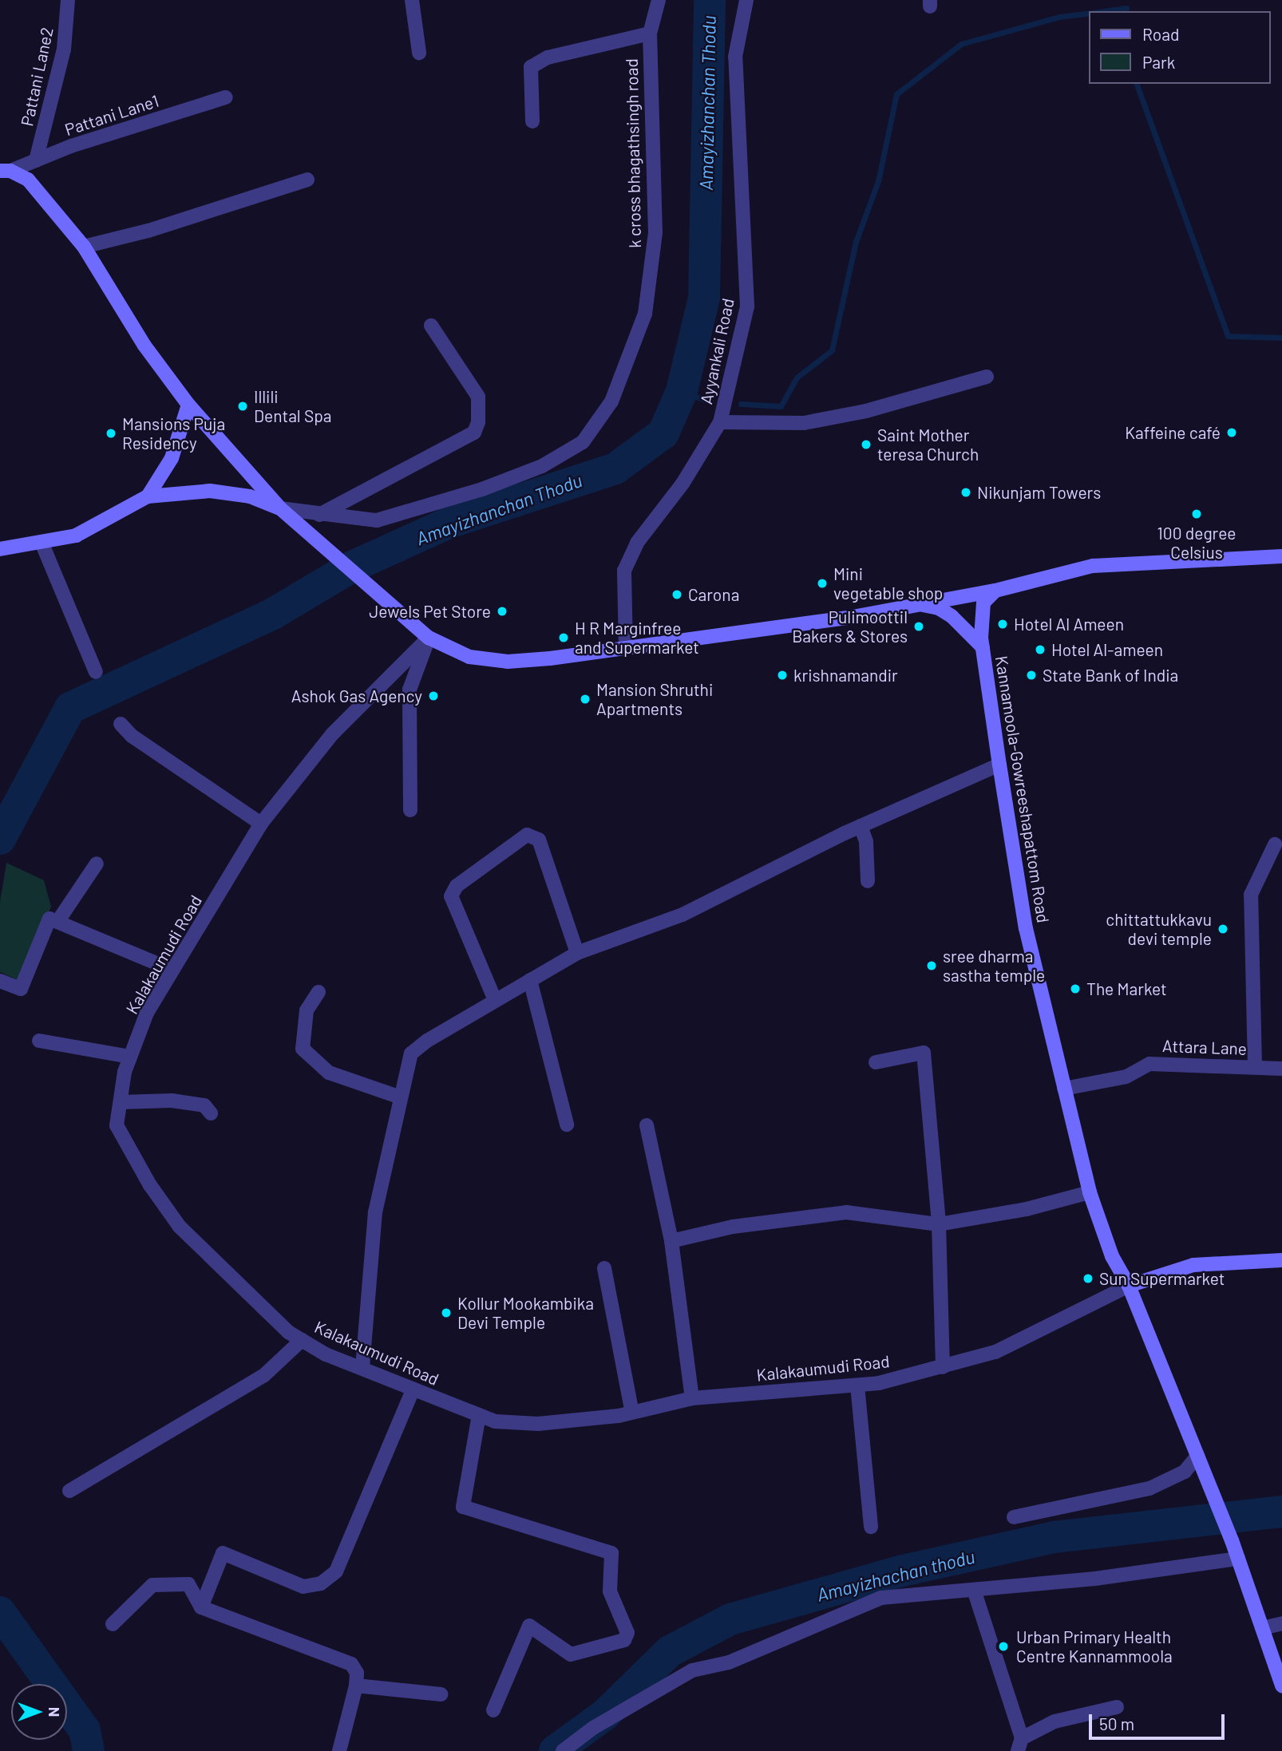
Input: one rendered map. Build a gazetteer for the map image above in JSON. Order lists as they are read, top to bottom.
{
  "streets": {
    "main road": ["Kannamoola-Gowreeshapattom Road", "Kalakaumudi Road"],
    "street": [
      "Pattani Lane2",
      "Pattani Lane1",
      "k cross bhagathsingh road",
      "Ayyankali Road",
      "Attara Lane"
    ]
  },
  "crossings": [
    ["Pattani Lane2", "Pattani Lane1"],
    ["Kannamoola-Gowreeshapattom Road", "Kalakaumudi Road"],
    ["Kannamoola-Gowreeshapattom Road", "Attara Lane"]
  ],
  "water": ["Amayizhanchan Thodu", "Amayizhachan thodu"],
  "places": [
    "Illili Dental Spa",
    "Kaffeine café",
    "Mansions Puja Residency",
    "Saint Mother teresa Church",
    "Nikunjam Towers",
    "100 degree Celsius",
    "Mini vegetable shop",
    "Carona",
    "Jewels Pet Store",
    "Hotel Al Ameen",
    "Pulimoottil Bakers & Stores",
    "H R Marginfree and Supermarket",
    "Hotel Al-ameen",
    "krishnamandir",
    "State Bank of India",
    "Ashok Gas Agency",
    "Mansion Shruthi Apartments",
    "chittattukkavu devi temple",
    "sree dharma sastha temple",
    "The Market",
    "Sun Supermarket",
    "Kollur Mookambika Devi Temple",
    "Urban Primary Health Centre Kannammoola"
  ],
  "legend": ["Road", "Park"],
  "scale_bar": "50 m",
  "north": "right"
}
